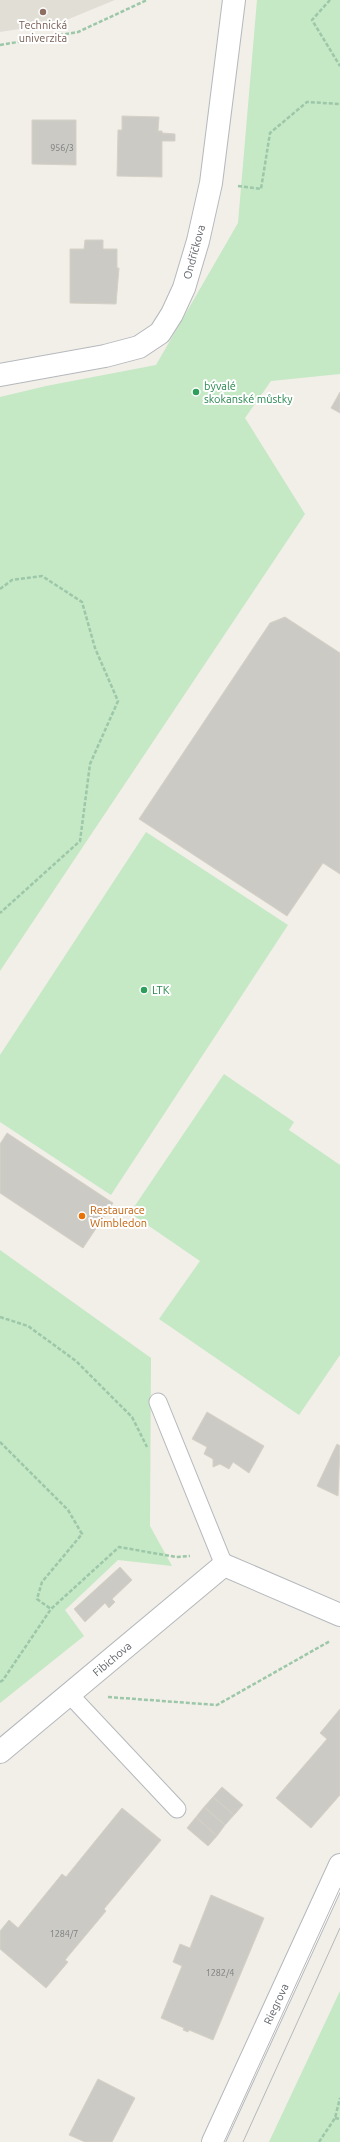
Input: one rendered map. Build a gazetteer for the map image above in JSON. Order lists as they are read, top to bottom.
{
  "streets": {
    "street": ["Ondříčkova", "Fibichova", "Riegrova"]
  },
  "places": [
    "Technická univerzita",
    "bývalé skokanské můstky",
    "LTK",
    "Restaurace Wimbledon"
  ],
  "house_numbers": ["956/3", "1284/7", "1282/4"]
}
